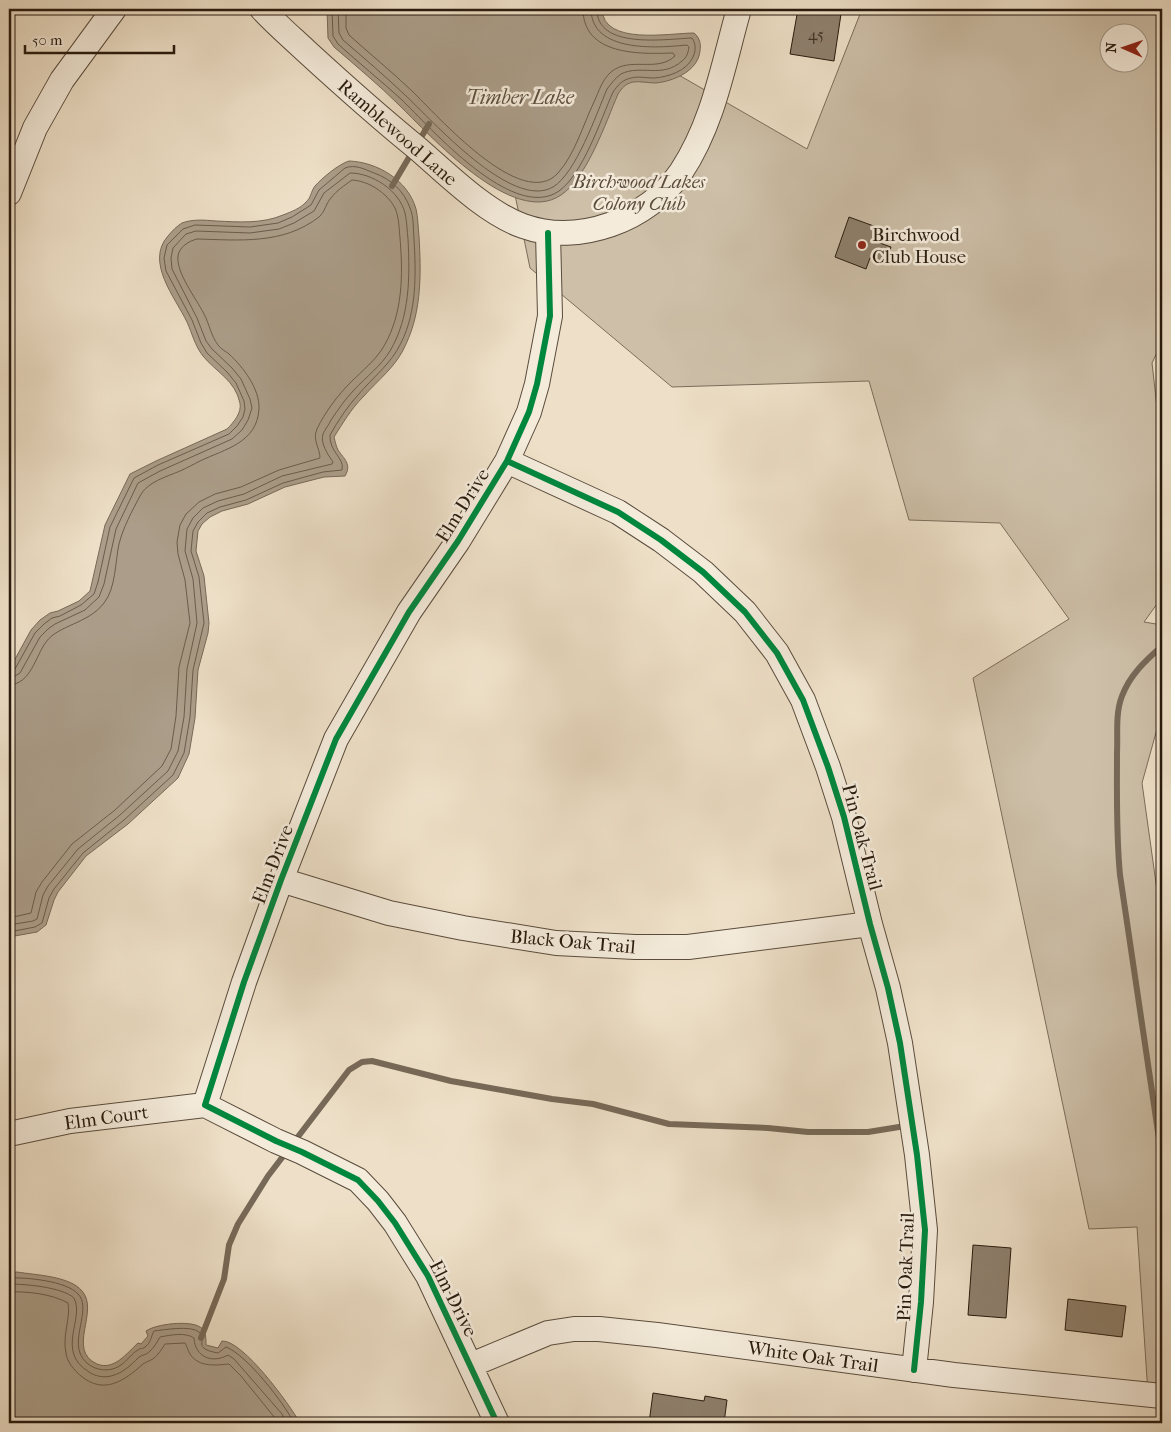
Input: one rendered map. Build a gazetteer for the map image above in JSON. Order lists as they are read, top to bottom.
{
  "streets": {
    "street": [
      "Ramblewood Lane",
      "Elm Drive",
      "Pin Oak Trail",
      "Black Oak Trail",
      "Elm Court",
      "White Oak Trail"
    ]
  },
  "crossings": [
    ["Ramblewood Lane", "Elm Drive"],
    ["Elm Drive", "Pin Oak Trail"],
    ["Elm Drive", "Black Oak Trail"],
    ["Elm Drive", "Elm Court"],
    ["Elm Drive", "White Oak Trail"],
    ["Pin Oak Trail", "Black Oak Trail"],
    ["Pin Oak Trail", "White Oak Trail"]
  ],
  "water": ["Timber Lake"],
  "parks": ["Birchwood Lakes Colony Club"],
  "places": ["Birchwood Club House"],
  "house_numbers": ["45"],
  "scale_bar": "50 m",
  "north": "left"
}
